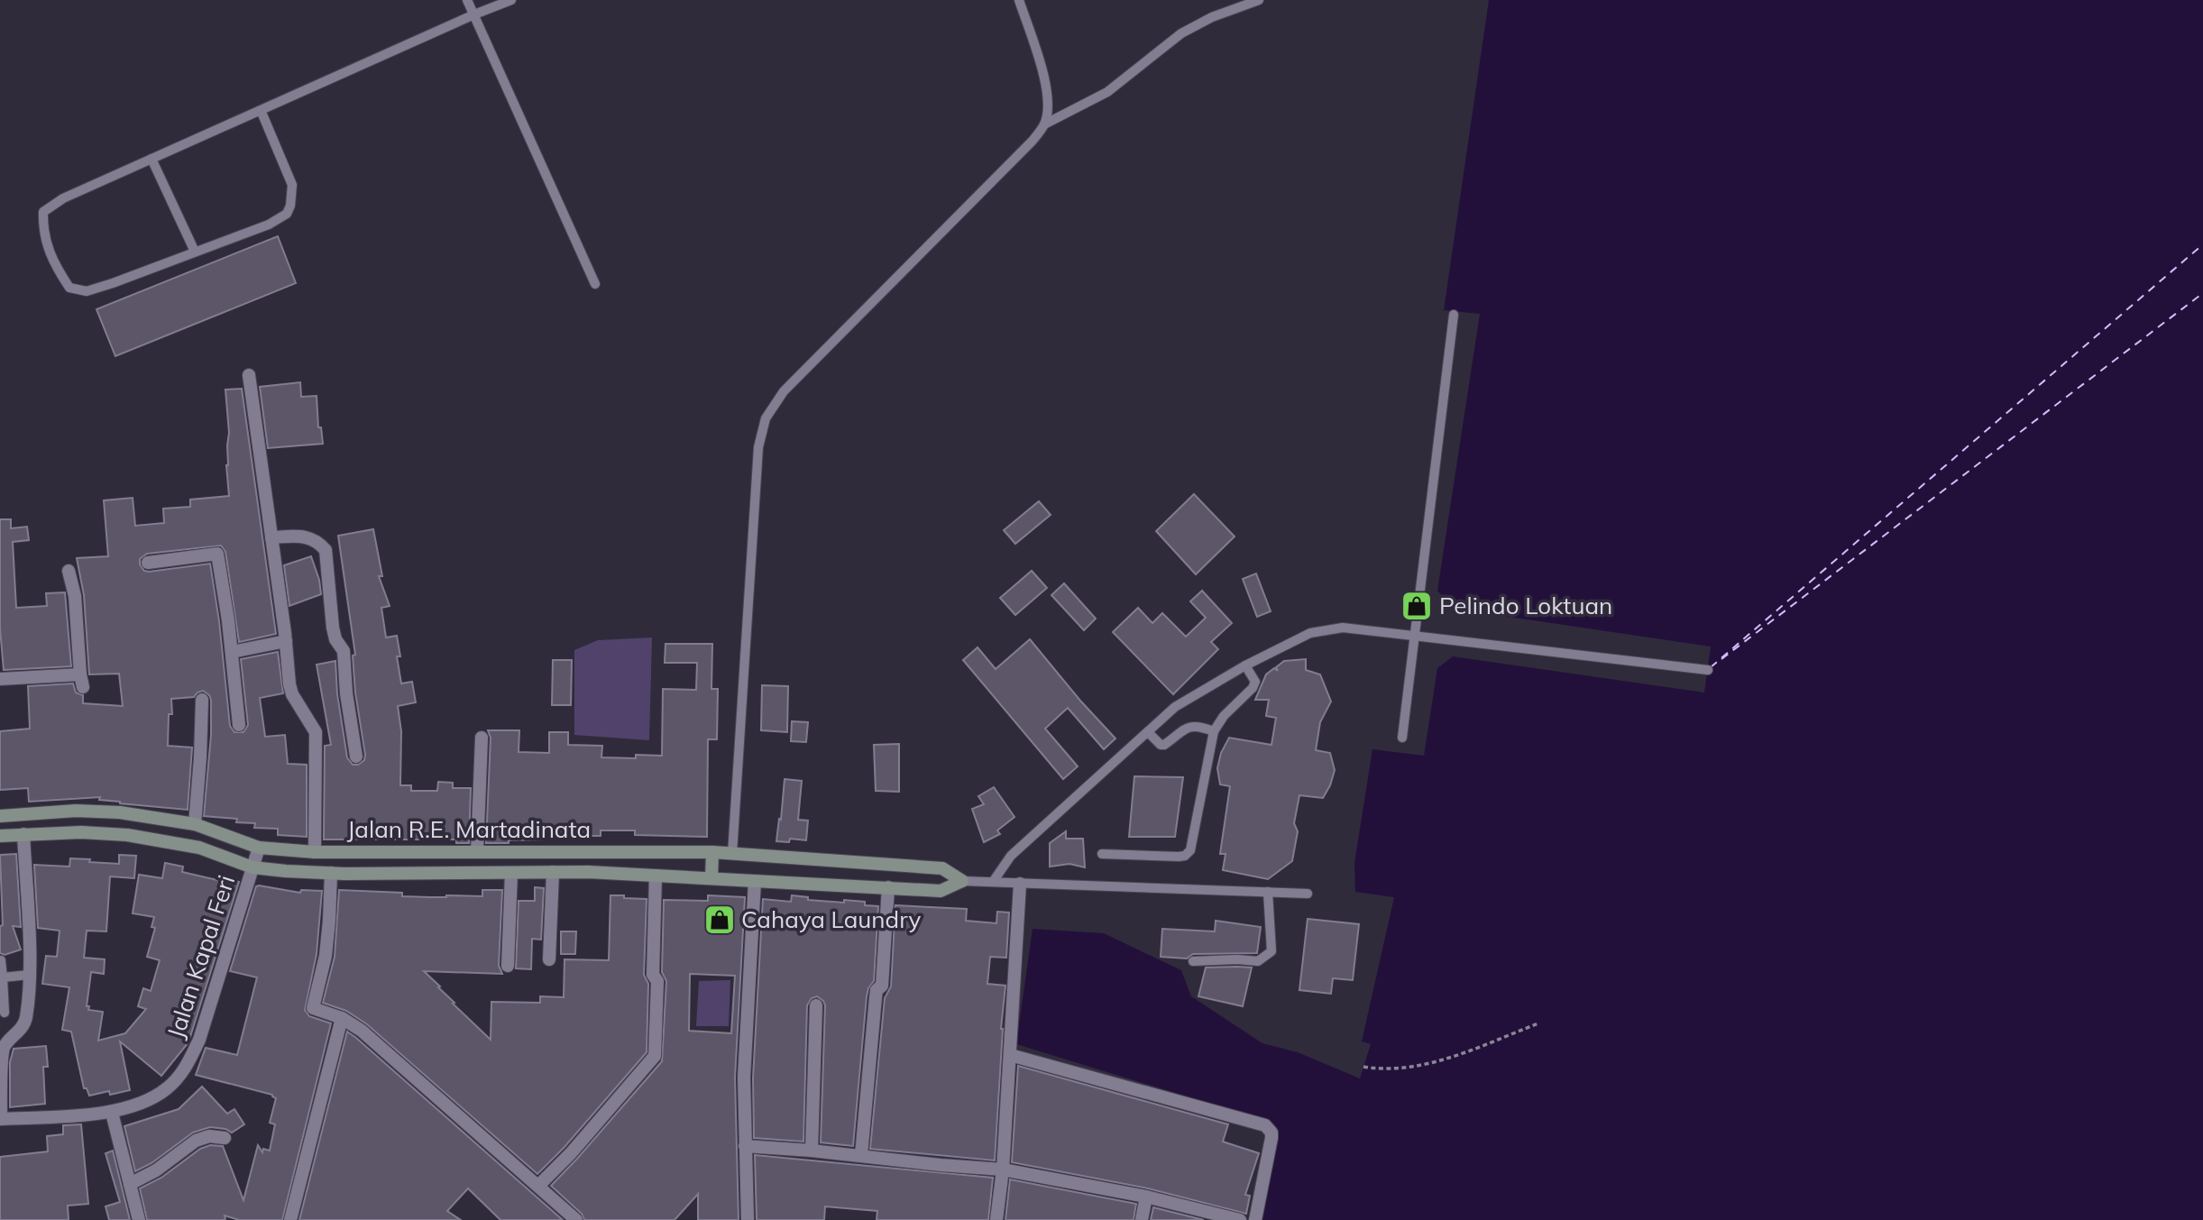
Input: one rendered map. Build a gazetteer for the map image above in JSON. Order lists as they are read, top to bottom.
{
  "streets": {
    "street": ["Jalan R.E. Martadinata", "Jalan Kapal Feri"]
  },
  "crossings": [
    ["Jalan R.E. Martadinata", "Jalan Kapal Feri"]
  ],
  "places": {
    "shop": ["Pelindo Loktuan", "Cahaya Laundry"]
  }
}
